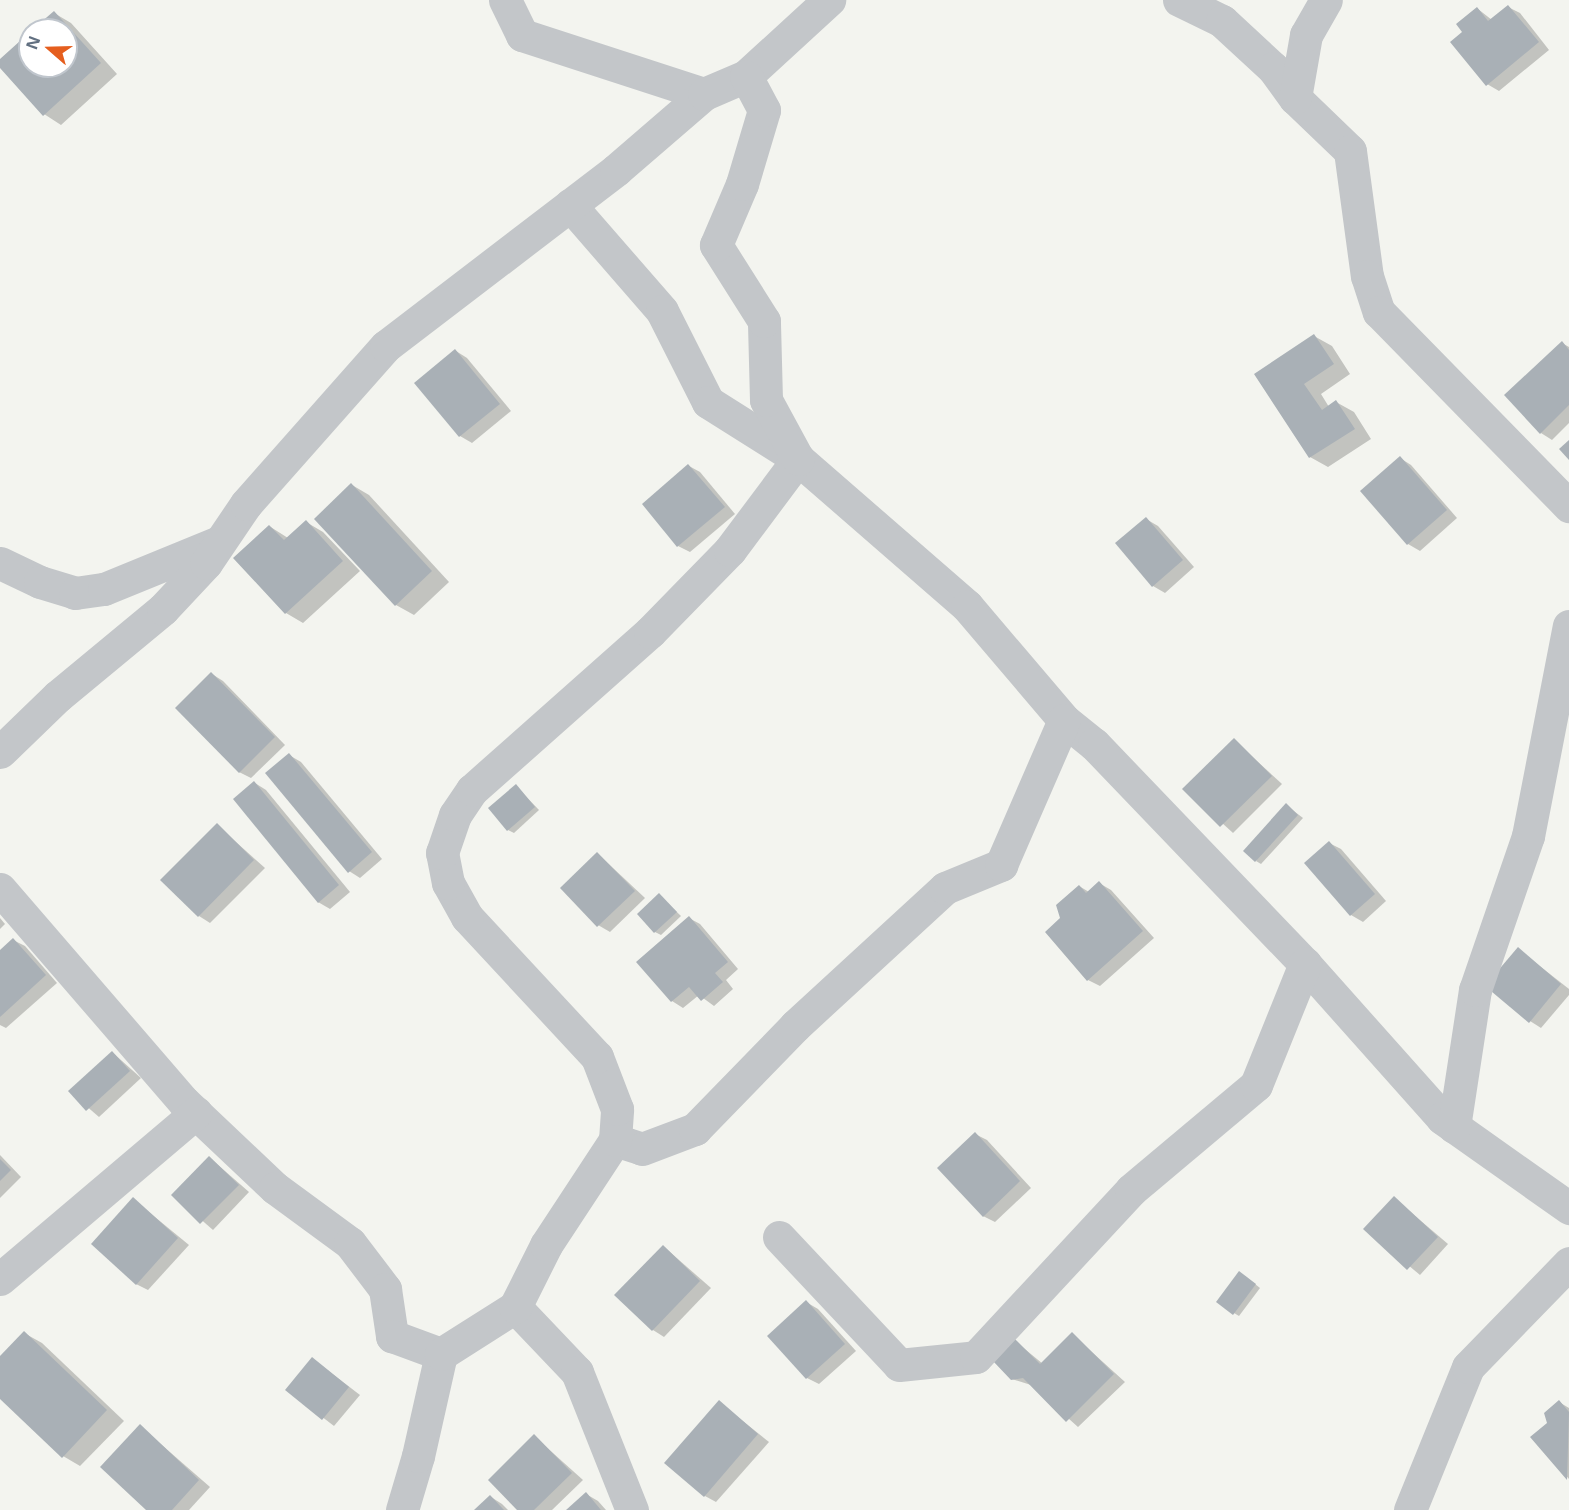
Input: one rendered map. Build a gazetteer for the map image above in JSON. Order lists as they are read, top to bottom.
{
  "north": "left"
}
